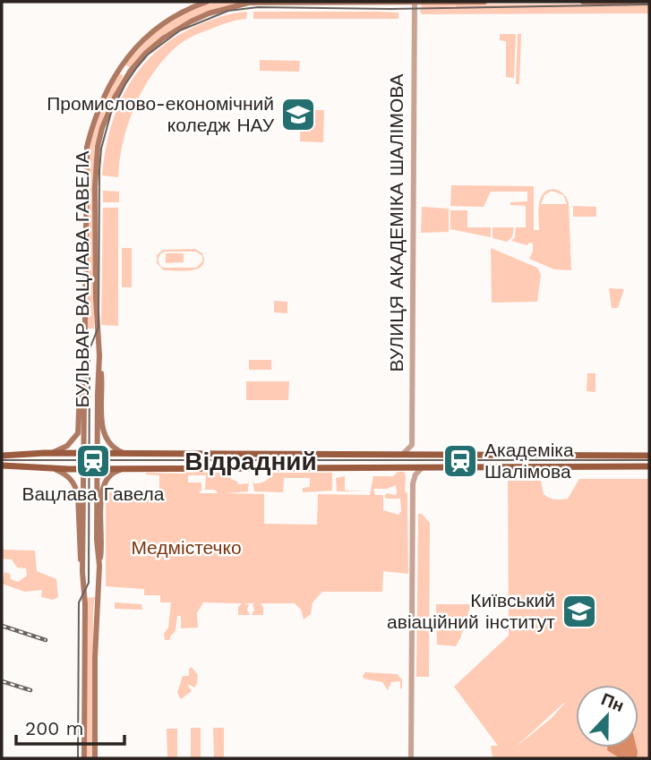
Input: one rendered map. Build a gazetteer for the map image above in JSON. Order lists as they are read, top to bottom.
{
  "streets": {
    "main road": ["БУЛЬВАР ВАЦЛАВА ГАВЕЛА"],
    "street": ["ВУЛИЦЯ АКАДЕМІКА ШАЛІМОВА"]
  },
  "crossings": [
    ["ВУЛИЦЯ АКАДЕМІКА ШАЛІМОВА", "БУЛЬВАР ВАЦЛАВА ГАВЕЛА"]
  ],
  "districts": ["Відрадний"],
  "parks": ["Медмістечко"],
  "places": {
    "school or university": ["Промислово-економічний коледж НАУ", "Київський авіаційний інститут"],
    "station": ["Вацлава Гавела", "Академіка Шалімова"]
  },
  "scale_bar": "200 m",
  "north": "top"
}
